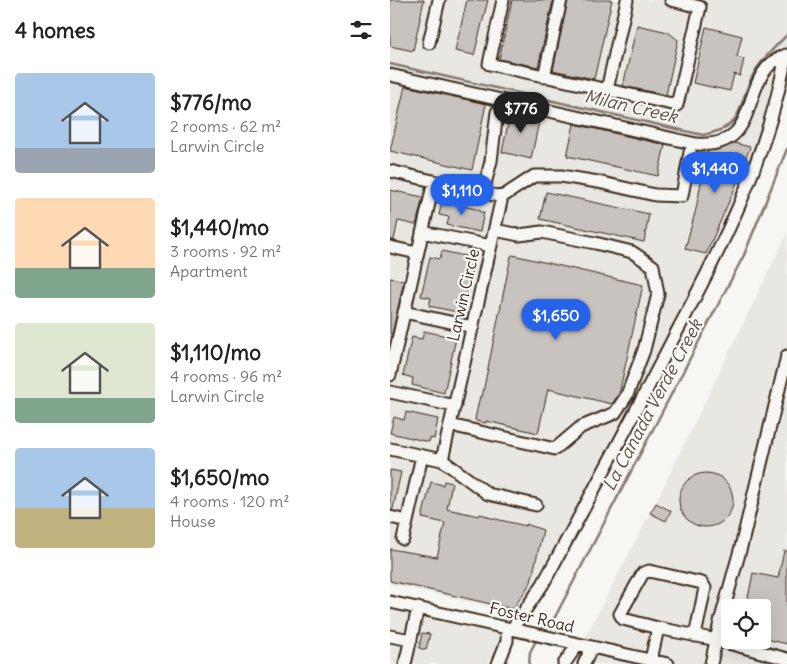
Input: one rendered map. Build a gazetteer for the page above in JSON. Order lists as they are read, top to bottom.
{
  "streets": {
    "street": ["Larwin Circle", "Foster Road"]
  },
  "water": ["Milan Creek", "La Canada Verde Creek"],
  "page": {
    "heading": "4 homes",
    "list": [
      {
        "name": "$776/mo",
        "note": "2 rooms · 62 m² · Larwin Circle"
      },
      {
        "name": "$1,440/mo",
        "note": "3 rooms · 92 m² · Apartment"
      },
      {
        "name": "$1,110/mo",
        "note": "4 rooms · 96 m² · Larwin Circle"
      },
      {
        "name": "$1,650/mo",
        "note": "4 rooms · 120 m² · House"
      }
    ],
    "price": [
      "$776",
      "$1,440",
      "$1,110",
      "$1,650"
    ]
  }
}
